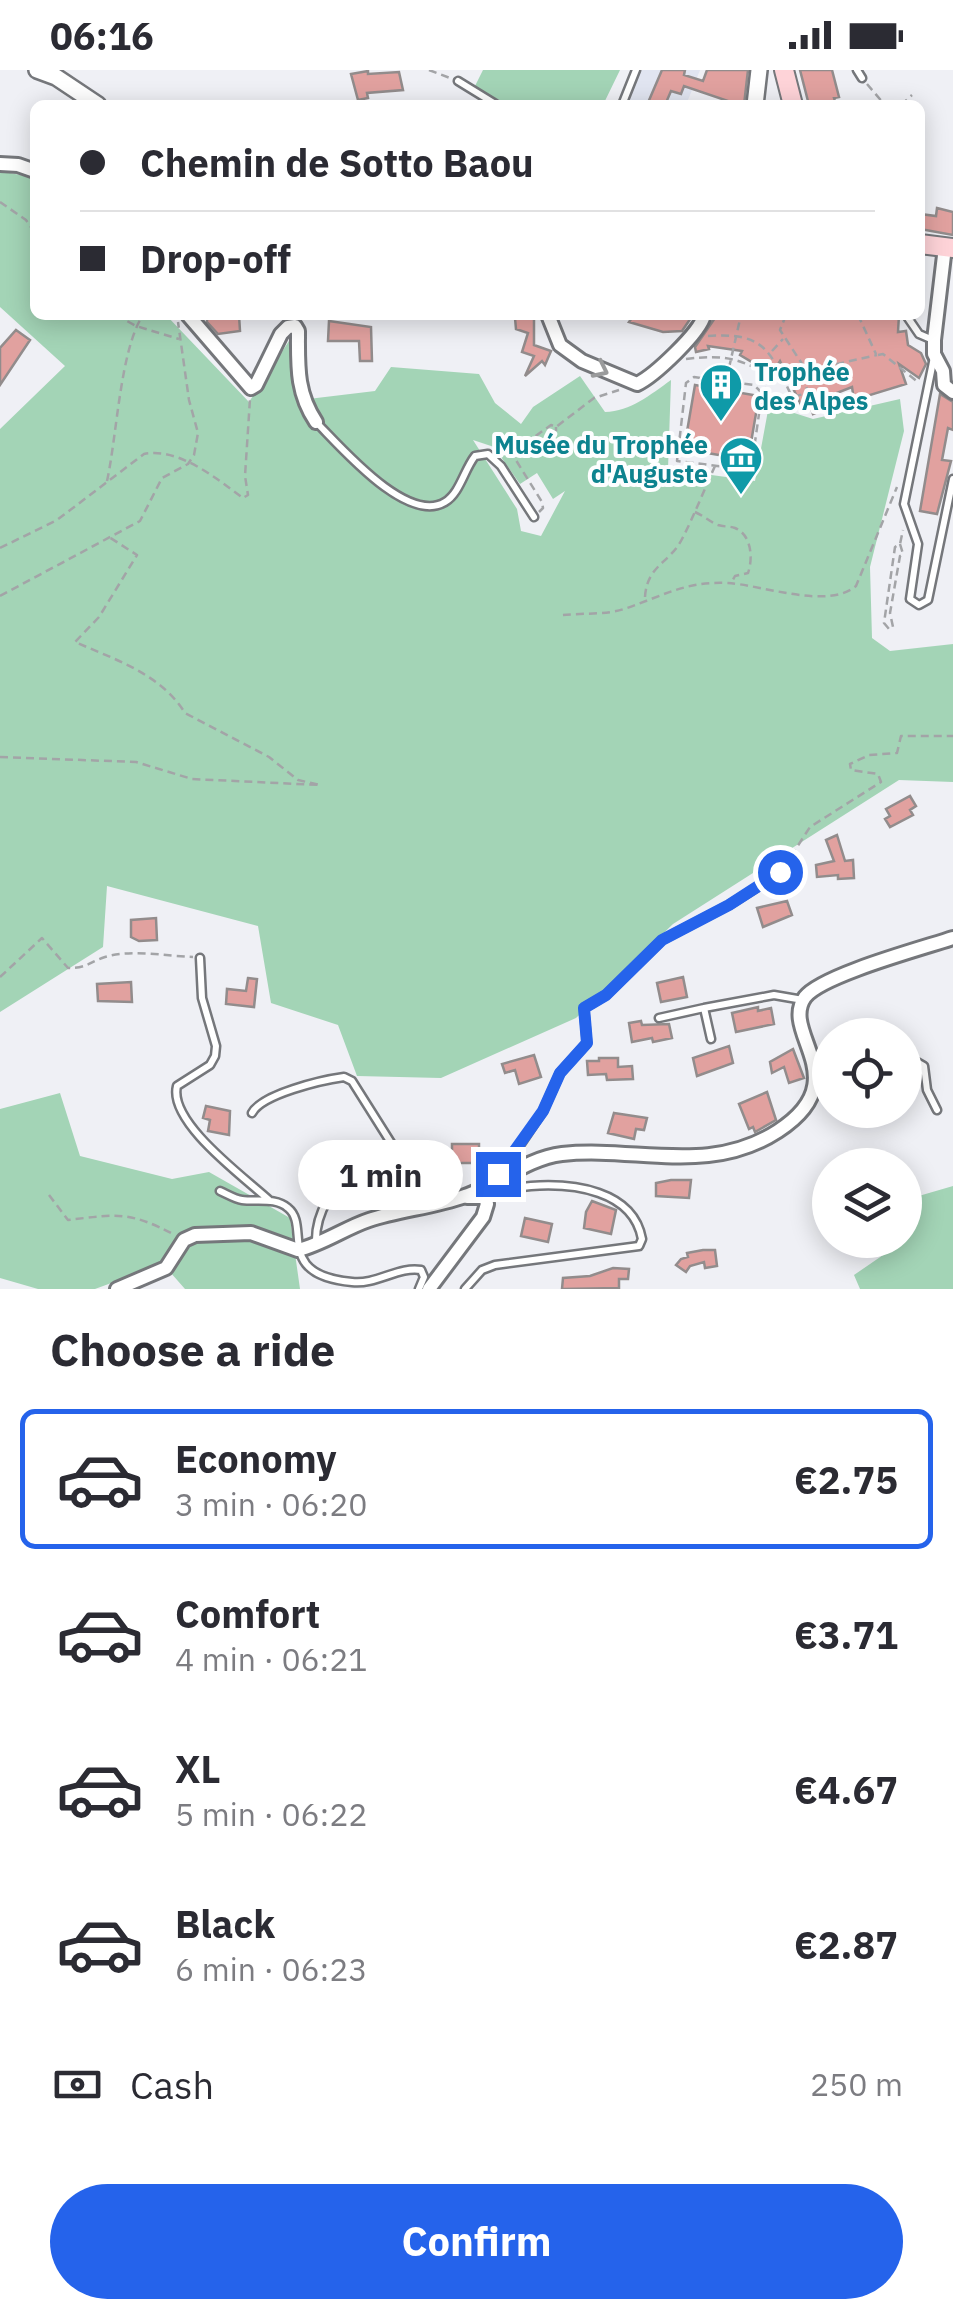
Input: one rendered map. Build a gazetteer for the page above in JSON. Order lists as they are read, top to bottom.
{
  "places": {
    "building": ["Trophée des Alpes"],
    "museum": ["Musée du Trophée d'Auguste"]
  },
  "page": {
    "status": "06:16",
    "banner": ["Chemin de Sotto Baou", "Drop-off"],
    "bubble": "1 min",
    "heading": "Choose a ride",
    "list": [
      {
        "name": "Economy",
        "note": "3 min · 06:20",
        "value": "€2.75"
      },
      {
        "name": "Comfort",
        "note": "4 min · 06:21",
        "value": "€3.71"
      },
      {
        "name": "XL",
        "note": "5 min · 06:22",
        "value": "€4.67"
      },
      {
        "name": "Black",
        "note": "6 min · 06:23",
        "value": "€2.87"
      }
    ],
    "pay": ["Cash", "250 m"],
    "buttons": "Confirm"
  }
}
